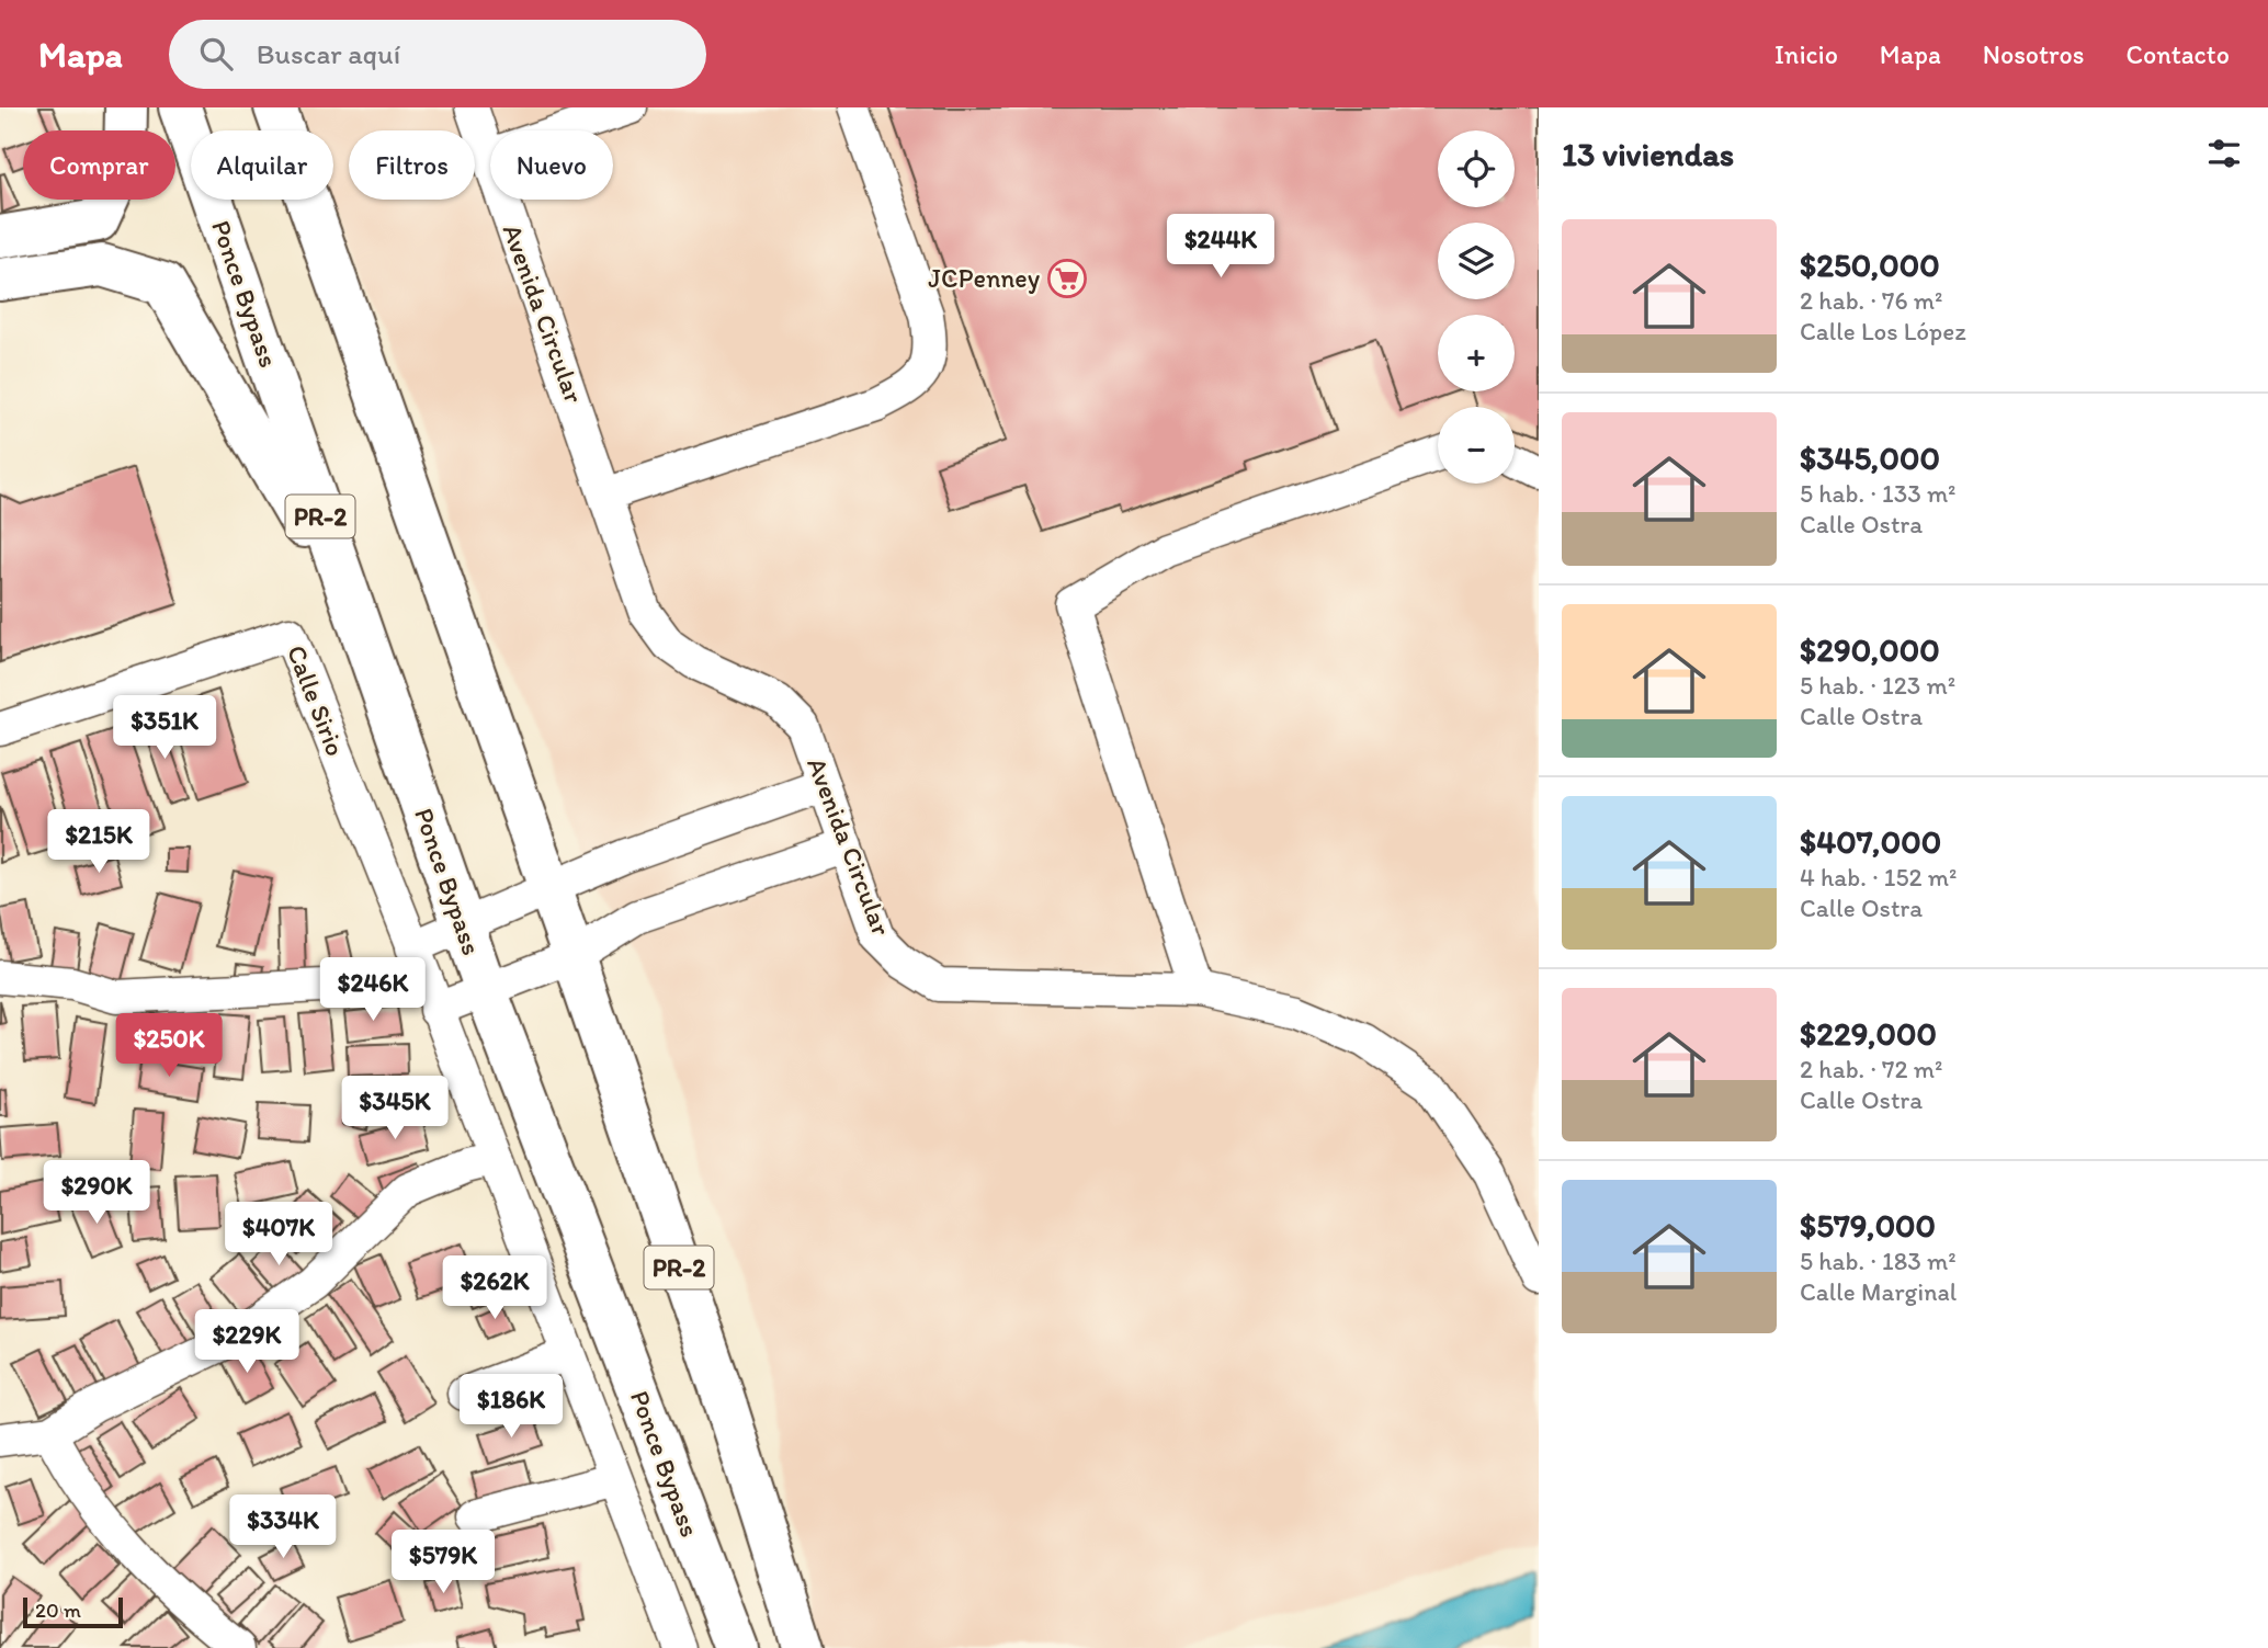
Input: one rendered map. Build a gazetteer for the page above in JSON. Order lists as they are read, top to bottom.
{
  "streets": {
    "highway": ["Ponce Bypass", "PR-2"],
    "street": ["Avenida Circular", "Calle Sirio"]
  },
  "places": {
    "supermarket": ["JCPenney"]
  },
  "scale_bar": "20 m",
  "page": {
    "header": "Mapa",
    "search": "Buscar aquí",
    "nav": [
      "Inicio",
      "Mapa",
      "Nosotros",
      "Contacto"
    ],
    "heading": "13 viviendas",
    "map_buttons": ["+", "−"],
    "chip": [
      "Comprar",
      "Alquilar",
      "Filtros",
      "Nuevo"
    ],
    "list": [
      {
        "name": "$250,000",
        "note": "2 hab. · 76 m² · Calle Los López"
      },
      {
        "name": "$345,000",
        "note": "5 hab. · 133 m² · Calle Ostra"
      },
      {
        "name": "$290,000",
        "note": "5 hab. · 123 m² · Calle Ostra"
      },
      {
        "name": "$407,000",
        "note": "4 hab. · 152 m² · Calle Ostra"
      },
      {
        "name": "$229,000",
        "note": "2 hab. · 72 m² · Calle Ostra"
      },
      {
        "name": "$579,000",
        "note": "5 hab. · 183 m² · Calle Marginal"
      }
    ],
    "price": [
      "$244K",
      "$351K",
      "$215K",
      "$246K",
      "$250K",
      "$345K",
      "$290K",
      "$407K",
      "$262K",
      "$229K",
      "$186K",
      "$334K",
      "$579K"
    ],
    "scale": "20 m"
  }
}
